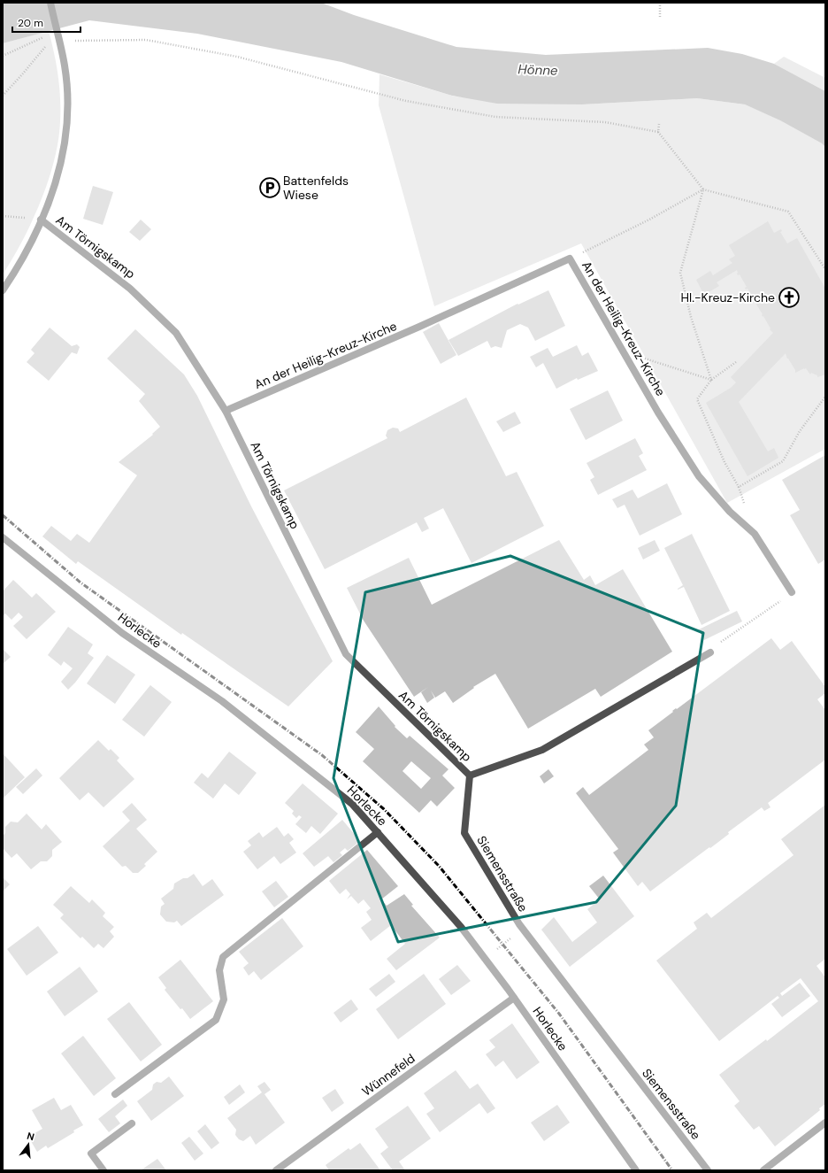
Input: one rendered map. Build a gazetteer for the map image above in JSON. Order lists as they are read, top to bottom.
{
  "streets": {
    "street": [
      "Am Törnigskamp",
      "An der Heilig-Kreuz-Kirche",
      "Horlecke",
      "Siemensstraße",
      "Wünnefeld"
    ]
  },
  "crossings": [
    ["Am Törnigskamp", "An der Heilig-Kreuz-Kirche"],
    ["Am Törnigskamp", "Siemensstraße"],
    ["Horlecke", "Wünnefeld"]
  ],
  "water": ["Hönne"],
  "places": {
    "parking": ["Battenfelds Wiese"],
    "church": ["Hl.-Kreuz-Kirche"]
  },
  "scale_bar": "20 m",
  "north": "top"
}
